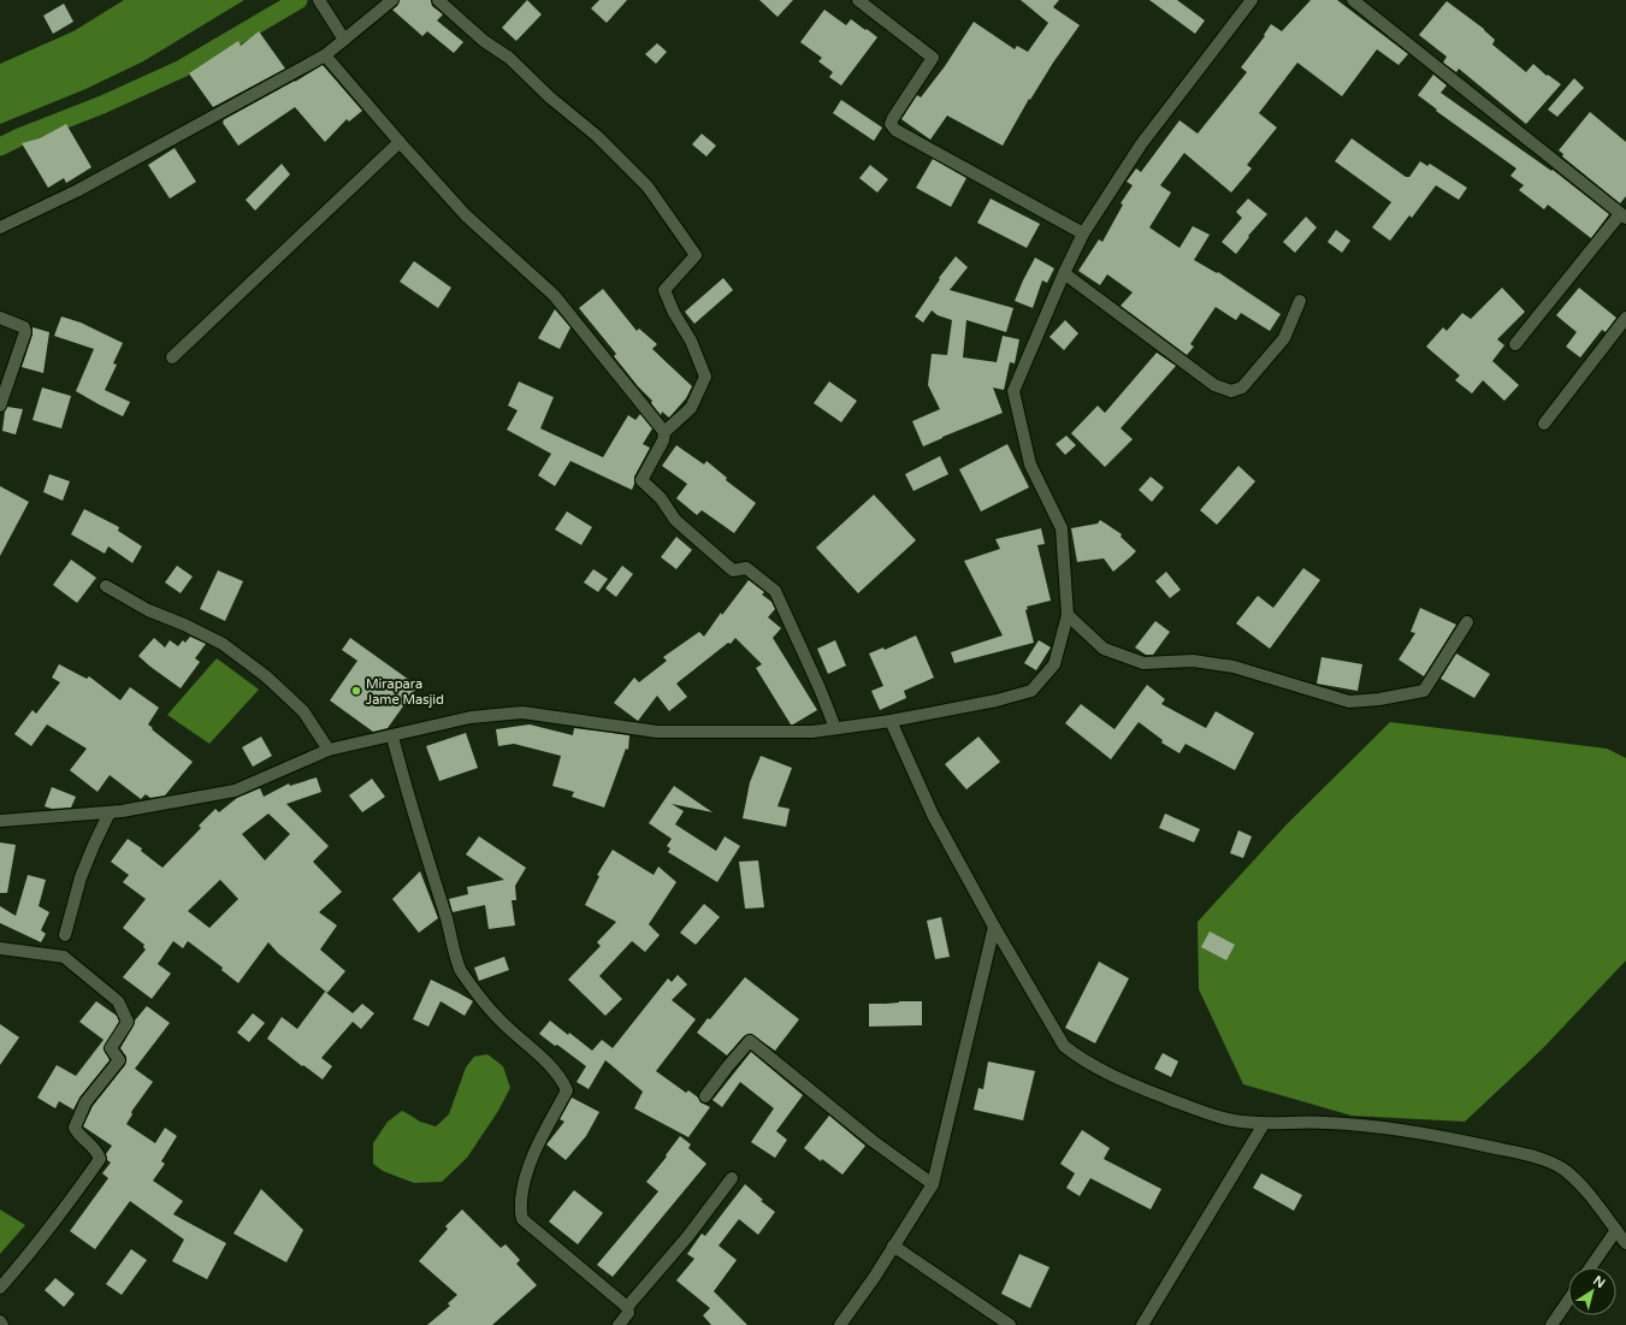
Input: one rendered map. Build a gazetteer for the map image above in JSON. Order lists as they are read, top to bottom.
{
  "places": ["Mirapara Jame Masjid"],
  "north": "top right"
}
